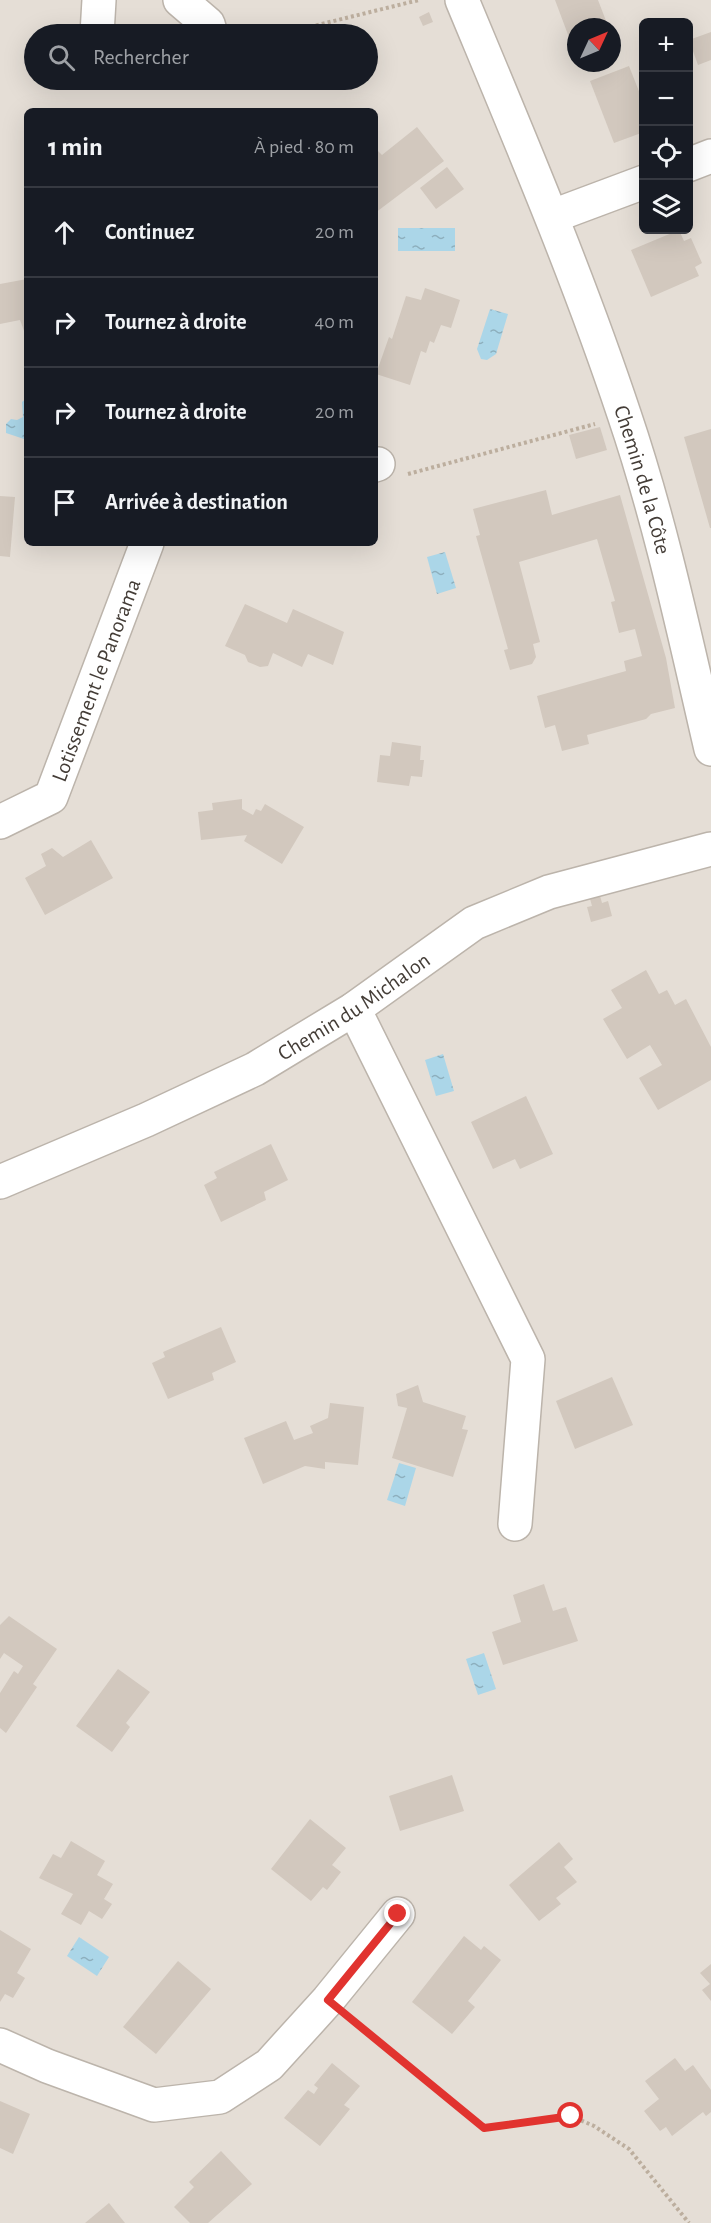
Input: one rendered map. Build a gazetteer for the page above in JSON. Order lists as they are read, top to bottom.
{
  "streets": {
    "street": ["Chemin de la Côte", "Lotissement le Panorama", "Chemin du Michalon"]
  },
  "north": "top right",
  "page": {
    "map_buttons": ["+", "−"],
    "search": "Rechercher",
    "heading": ["1 min", "À pied · 80 m"],
    "list": [
      ["Continuez", "20 m"],
      ["Tournez à droite", "40 m"],
      ["Tournez à droite", "20 m"],
      "Arrivée à destination"
    ]
  }
}
